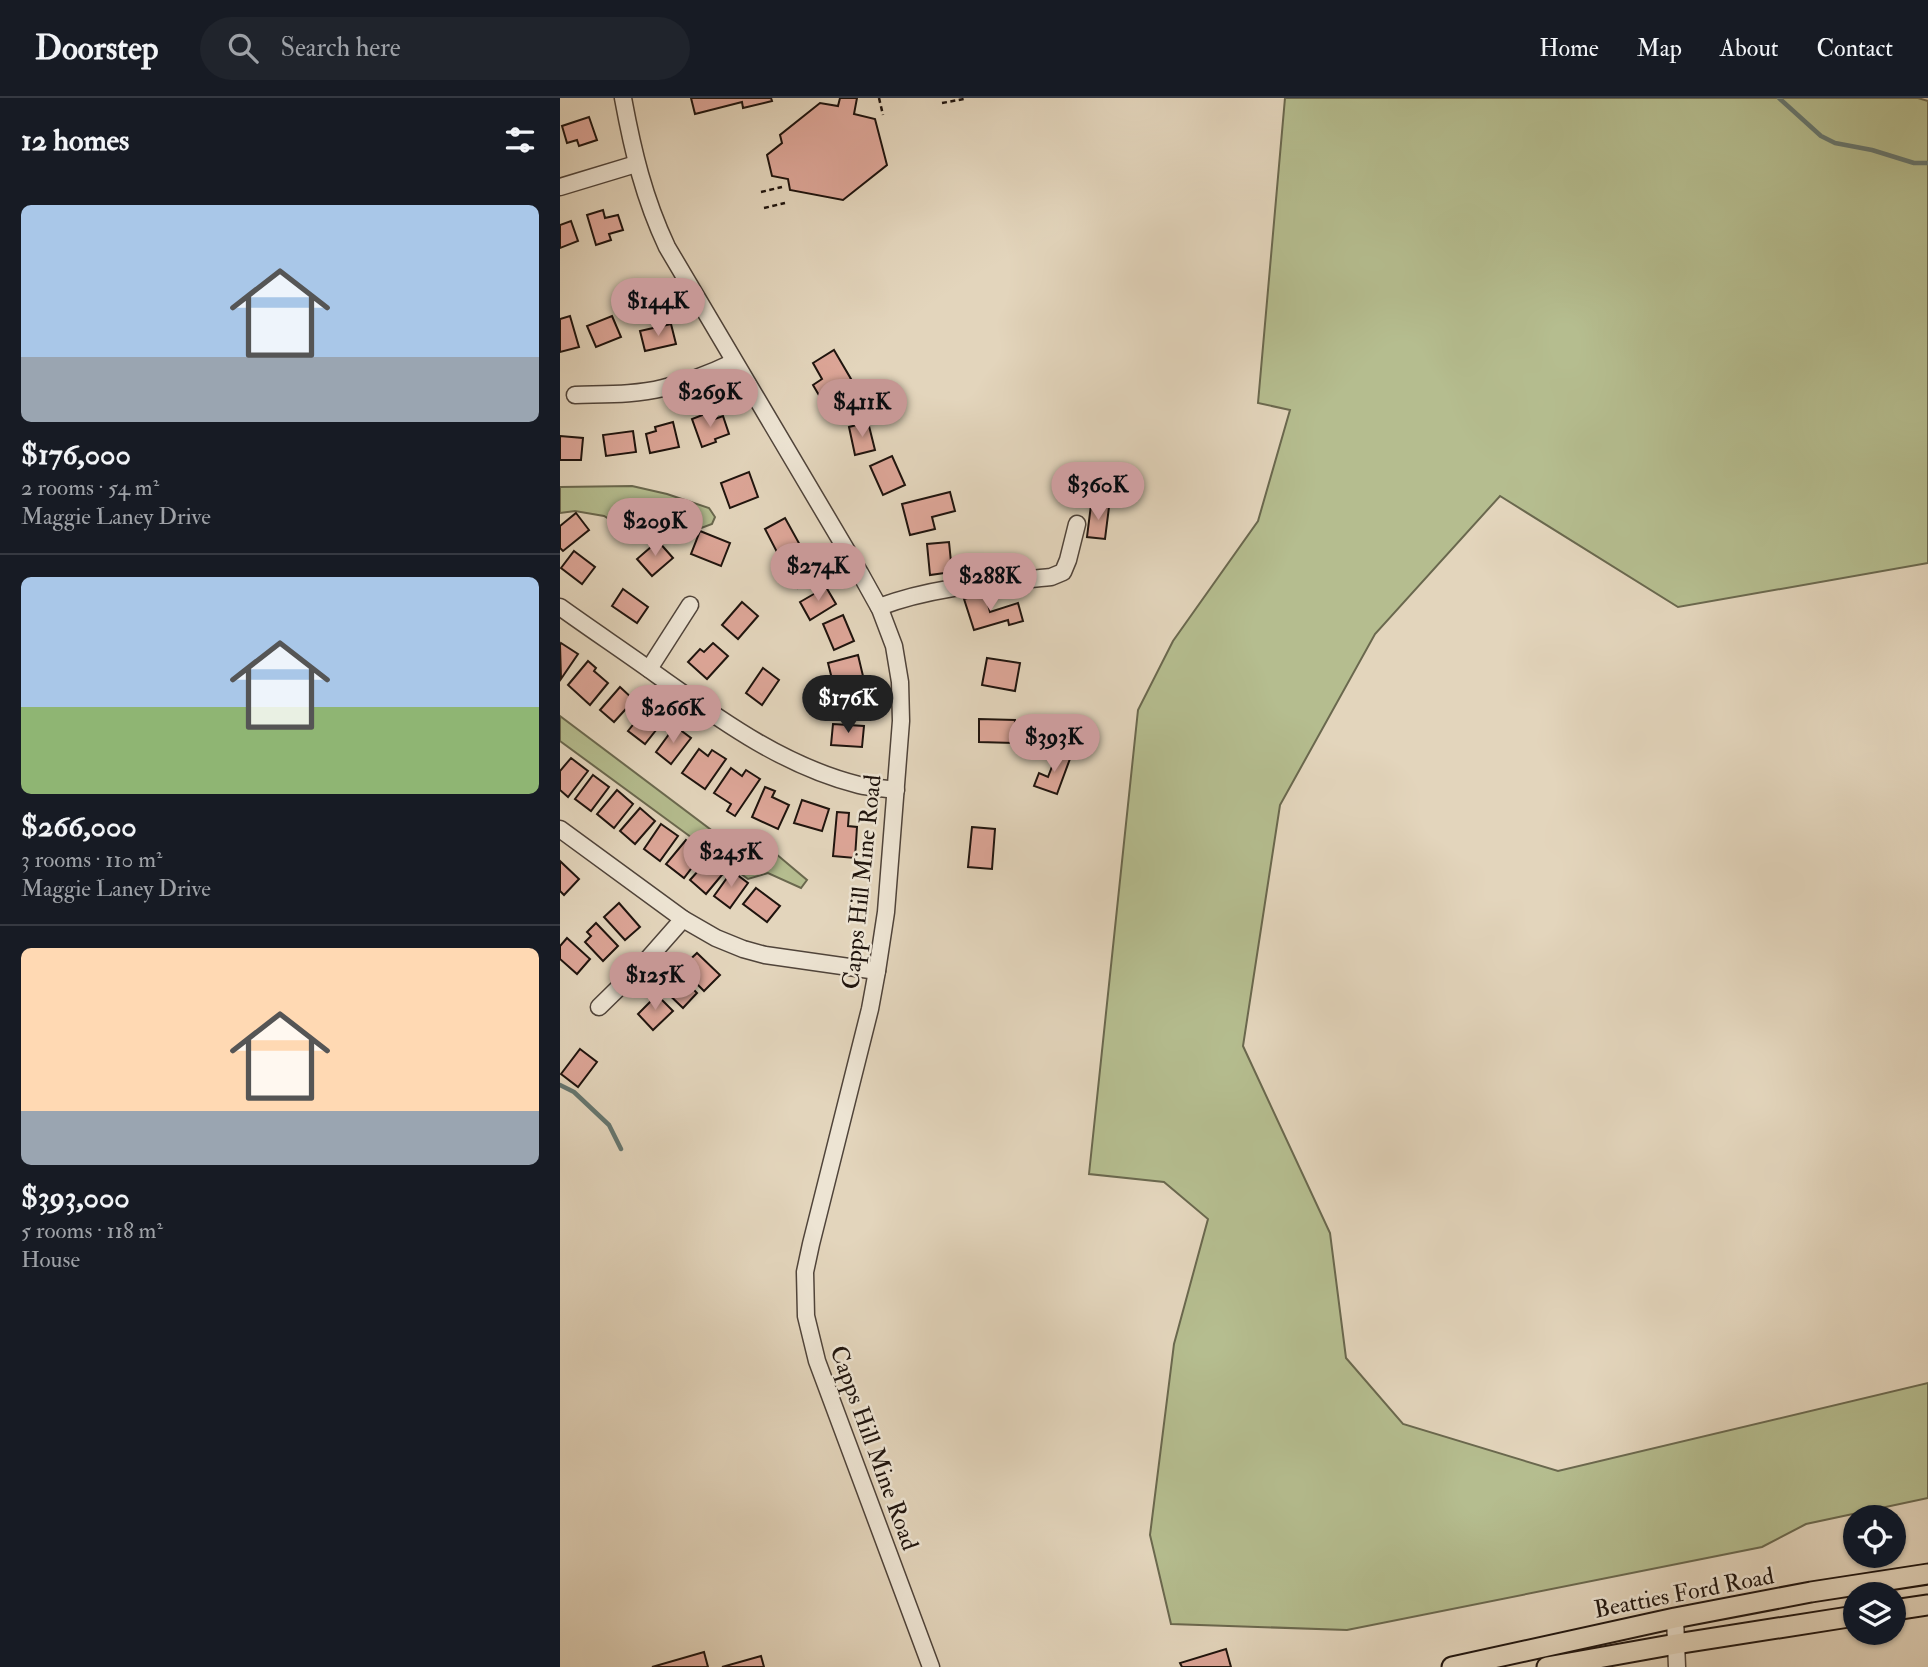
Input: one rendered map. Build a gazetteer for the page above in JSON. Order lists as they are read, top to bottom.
{
  "streets": {
    "main road": ["Beatties Ford Road"],
    "street": ["Capps Hill Mine Road"]
  },
  "page": {
    "header": "Doorstep",
    "search": "Search here",
    "nav": [
      "Home",
      "Map",
      "About",
      "Contact"
    ],
    "heading": "12 homes",
    "list": [
      {
        "name": "$176,000",
        "note": "2 rooms · 54 m² · Maggie Laney Drive"
      },
      {
        "name": "$266,000",
        "note": "3 rooms · 110 m² · Maggie Laney Drive"
      },
      {
        "name": "$393,000",
        "note": "5 rooms · 118 m² · House"
      }
    ],
    "price": [
      "$144K",
      "$269K",
      "$411K",
      "$360K",
      "$209K",
      "$274K",
      "$288K",
      "$176K",
      "$266K",
      "$393K",
      "$245K",
      "$125K"
    ]
  }
}
